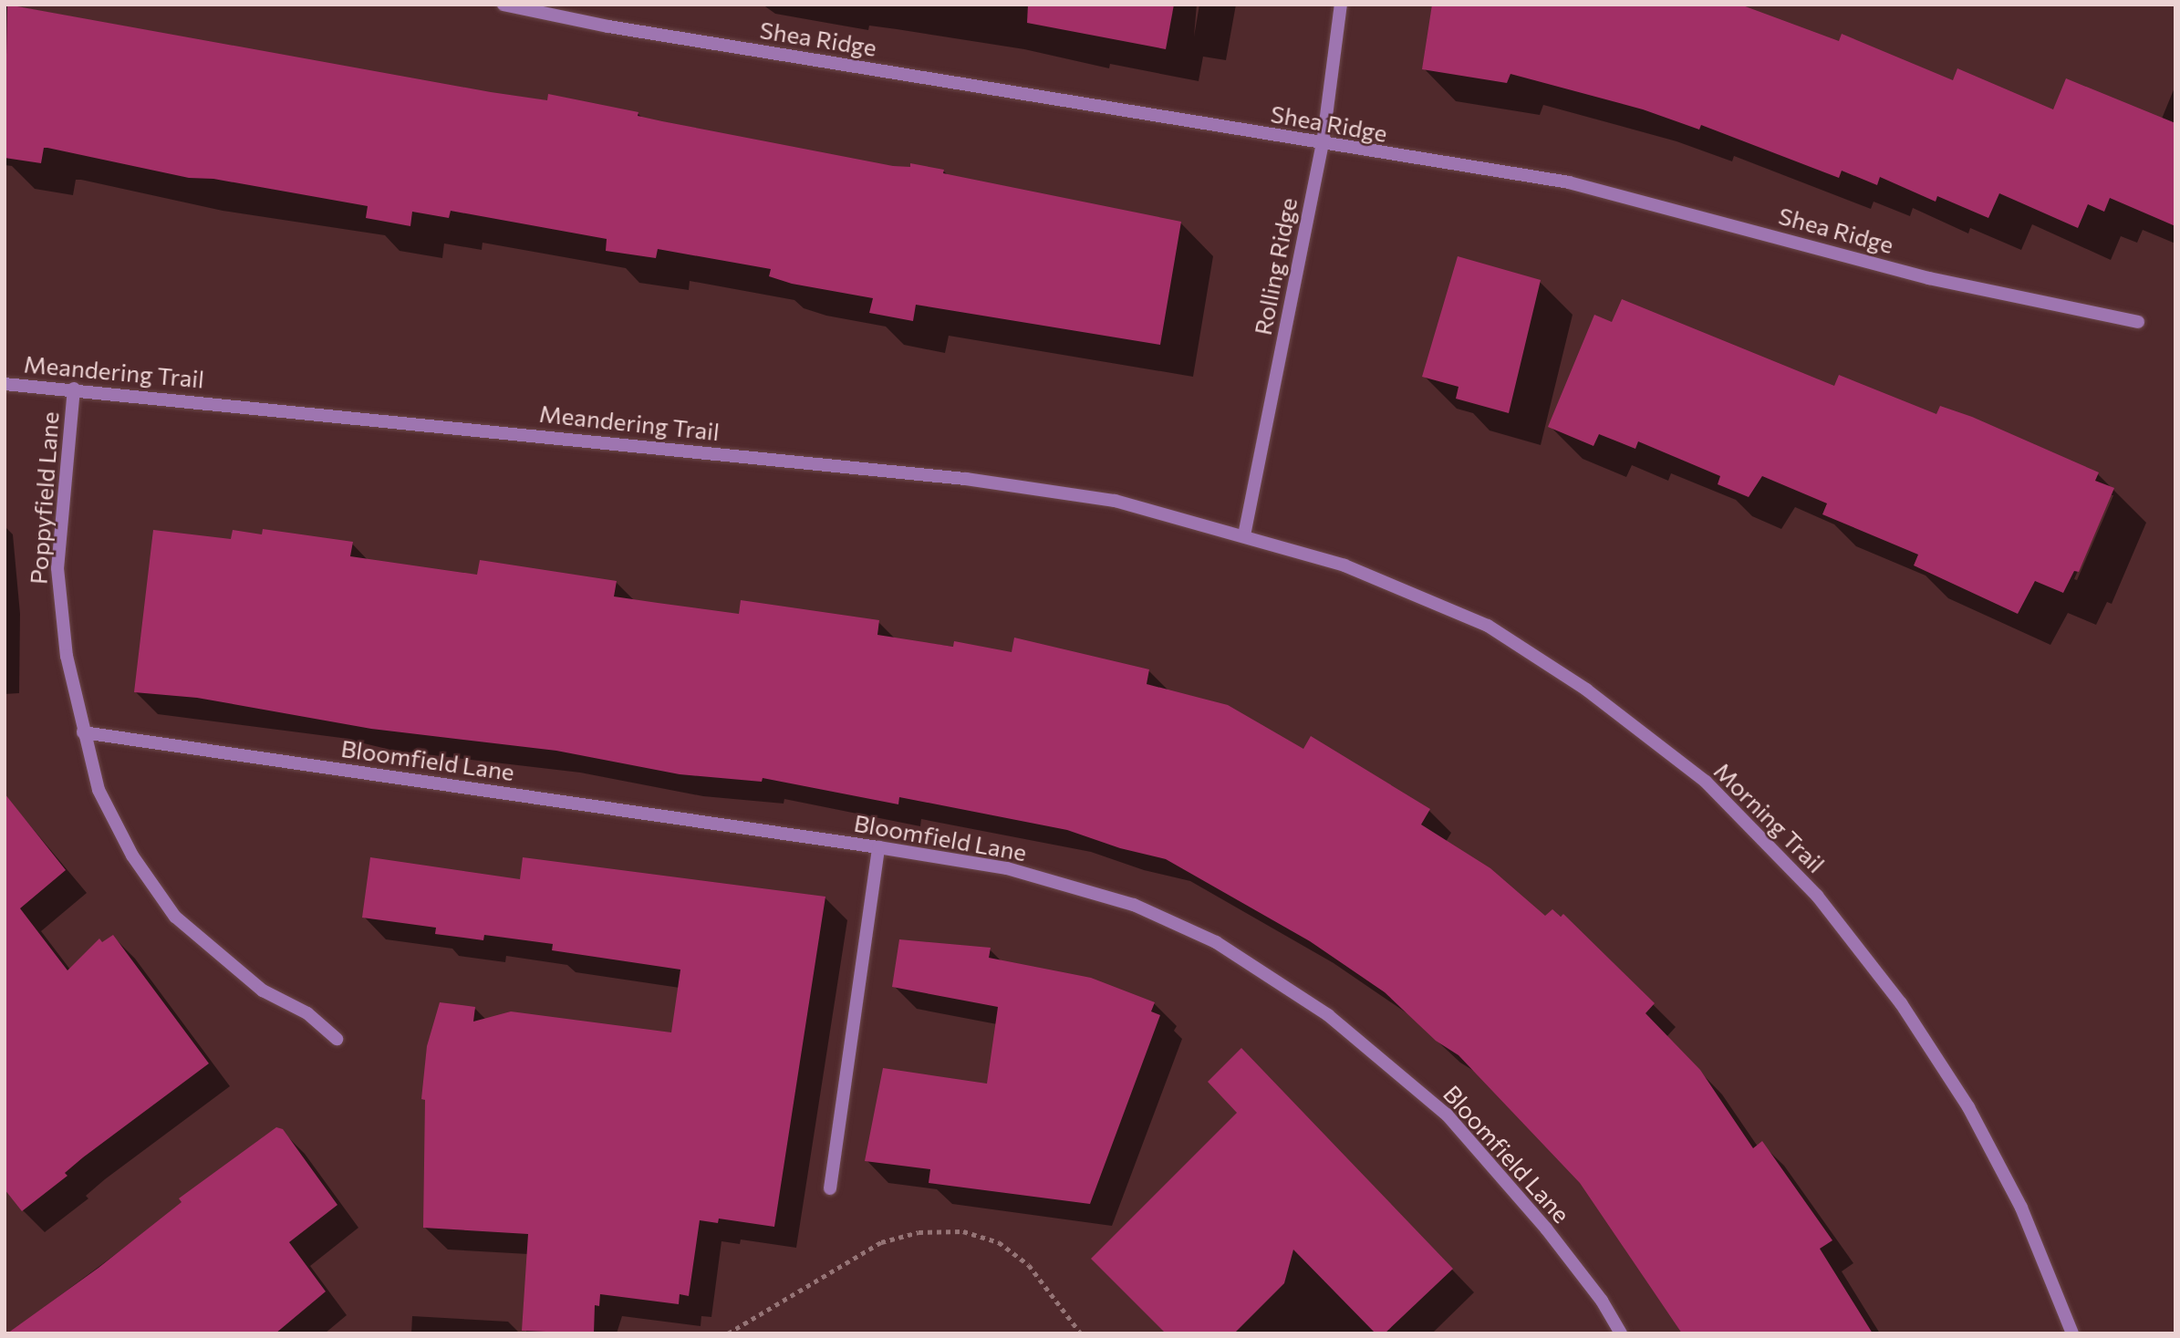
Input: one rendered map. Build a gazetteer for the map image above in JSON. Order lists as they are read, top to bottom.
{
  "streets": {
    "street": [
      "Shea Ridge",
      "Rolling Ridge",
      "Meandering Trail",
      "Poppyfield Lane",
      "Bloomfield Lane",
      "Morning Trail"
    ]
  },
  "crossings": [
    ["Shea Ridge", "Rolling Ridge"],
    ["Rolling Ridge", "Meandering Trail"],
    ["Rolling Ridge", "Morning Trail"],
    ["Meandering Trail", "Poppyfield Lane"],
    ["Meandering Trail", "Morning Trail"],
    ["Poppyfield Lane", "Bloomfield Lane"]
  ]
}
